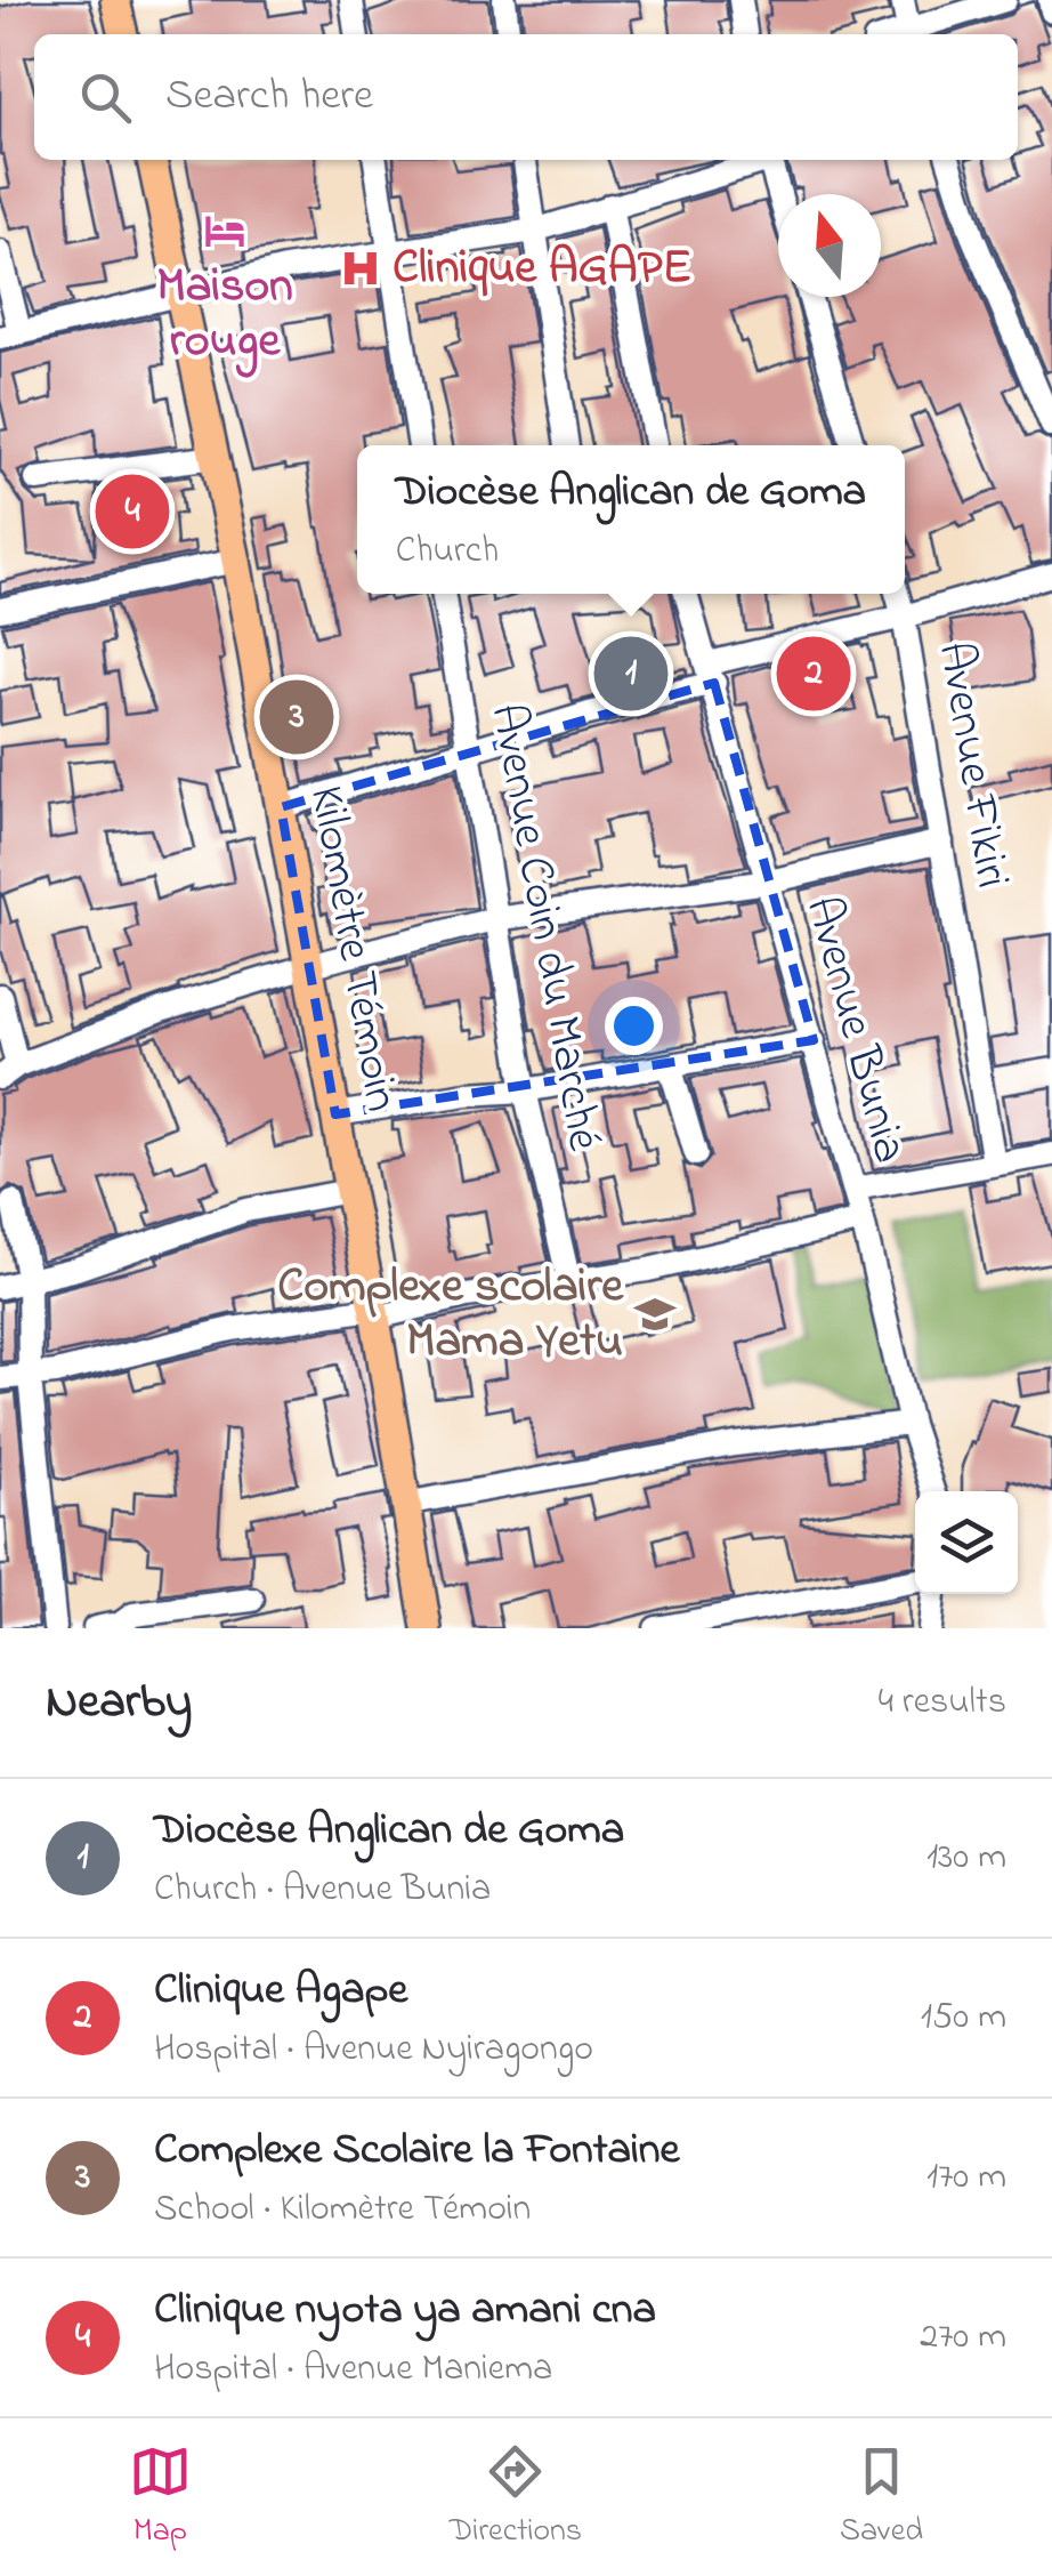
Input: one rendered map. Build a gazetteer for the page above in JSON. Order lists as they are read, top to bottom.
{
  "streets": {
    "main road": ["Kilomètre Témoin"],
    "street": ["Avenue Fikiri", "Avenue Coin du Marché", "Avenue Bunia"]
  },
  "places": {
    "hotel": ["Maison rouge"],
    "hospital": ["Clinique AGAPE"],
    "school or university": ["Complexe scolaire Mama Yetu"]
  },
  "north": "top",
  "page": {
    "search": "Search here",
    "popup": ["Diocèse Anglican de Goma", "Church"],
    "pins": [
      "4",
      "1",
      "2",
      "3"
    ],
    "heading": ["Nearby", "4 results"],
    "list": [
      {
        "mark": "1",
        "name": "Diocèse Anglican de Goma",
        "note": "Church · Avenue Bunia",
        "value": "130 m"
      },
      {
        "mark": "2",
        "name": "Clinique Agape",
        "note": "Hospital · Avenue Nyiragongo",
        "value": "150 m"
      },
      {
        "mark": "3",
        "name": "Complexe Scolaire la Fontaine",
        "note": "School · Kilomètre Témoin",
        "value": "170 m"
      },
      {
        "mark": "4",
        "name": "Clinique nyota ya amani cna",
        "note": "Hospital · Avenue Maniema",
        "value": "270 m"
      }
    ],
    "nav": ["Map", "Directions", "Saved"]
  }
}
